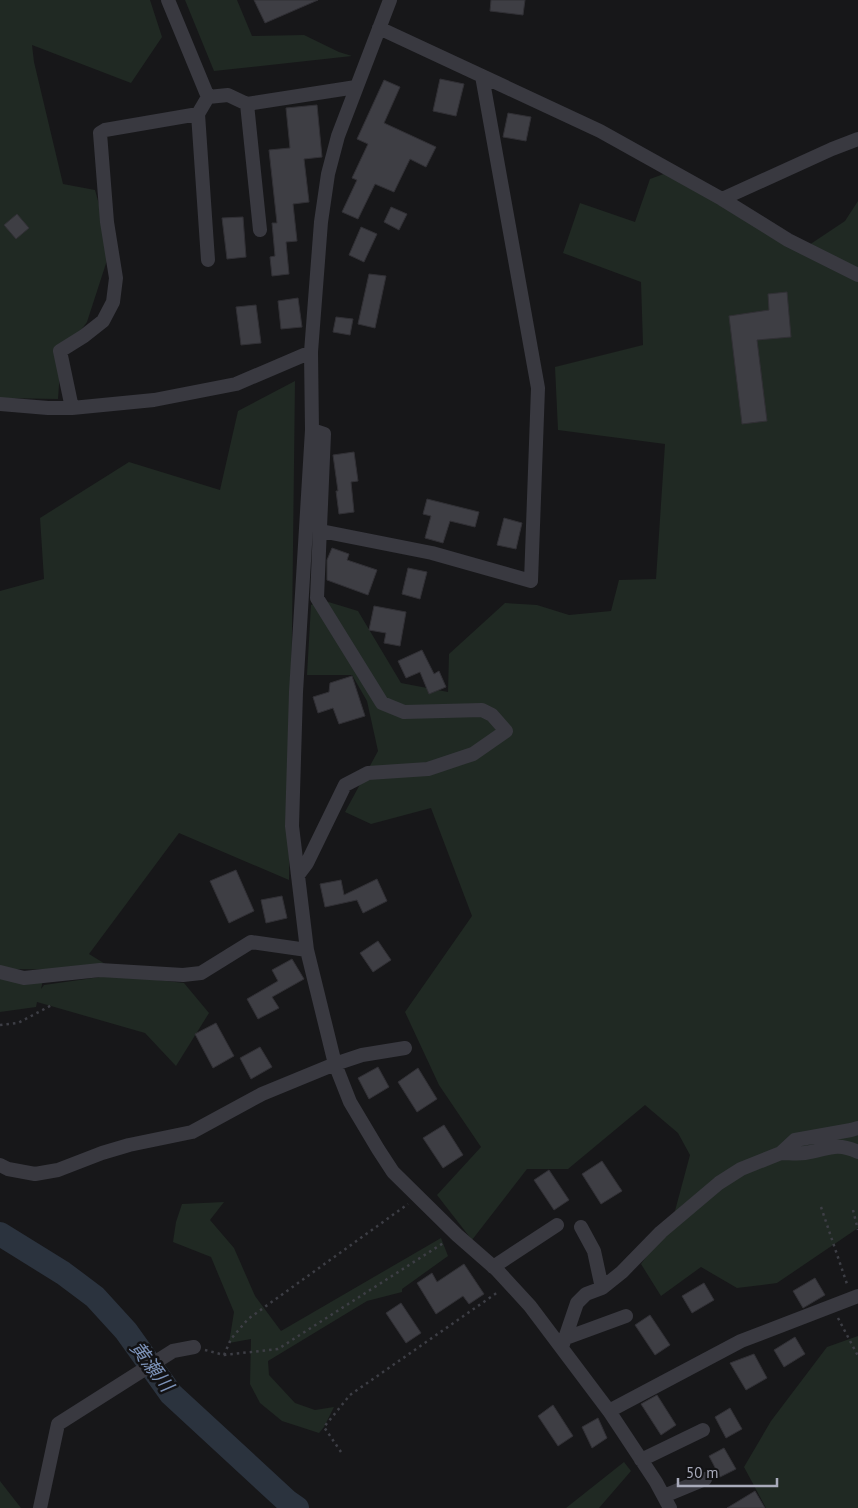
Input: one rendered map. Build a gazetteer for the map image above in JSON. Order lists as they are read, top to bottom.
{
  "water": ["黄瀬川"],
  "scale_bar": "50 m"
}
